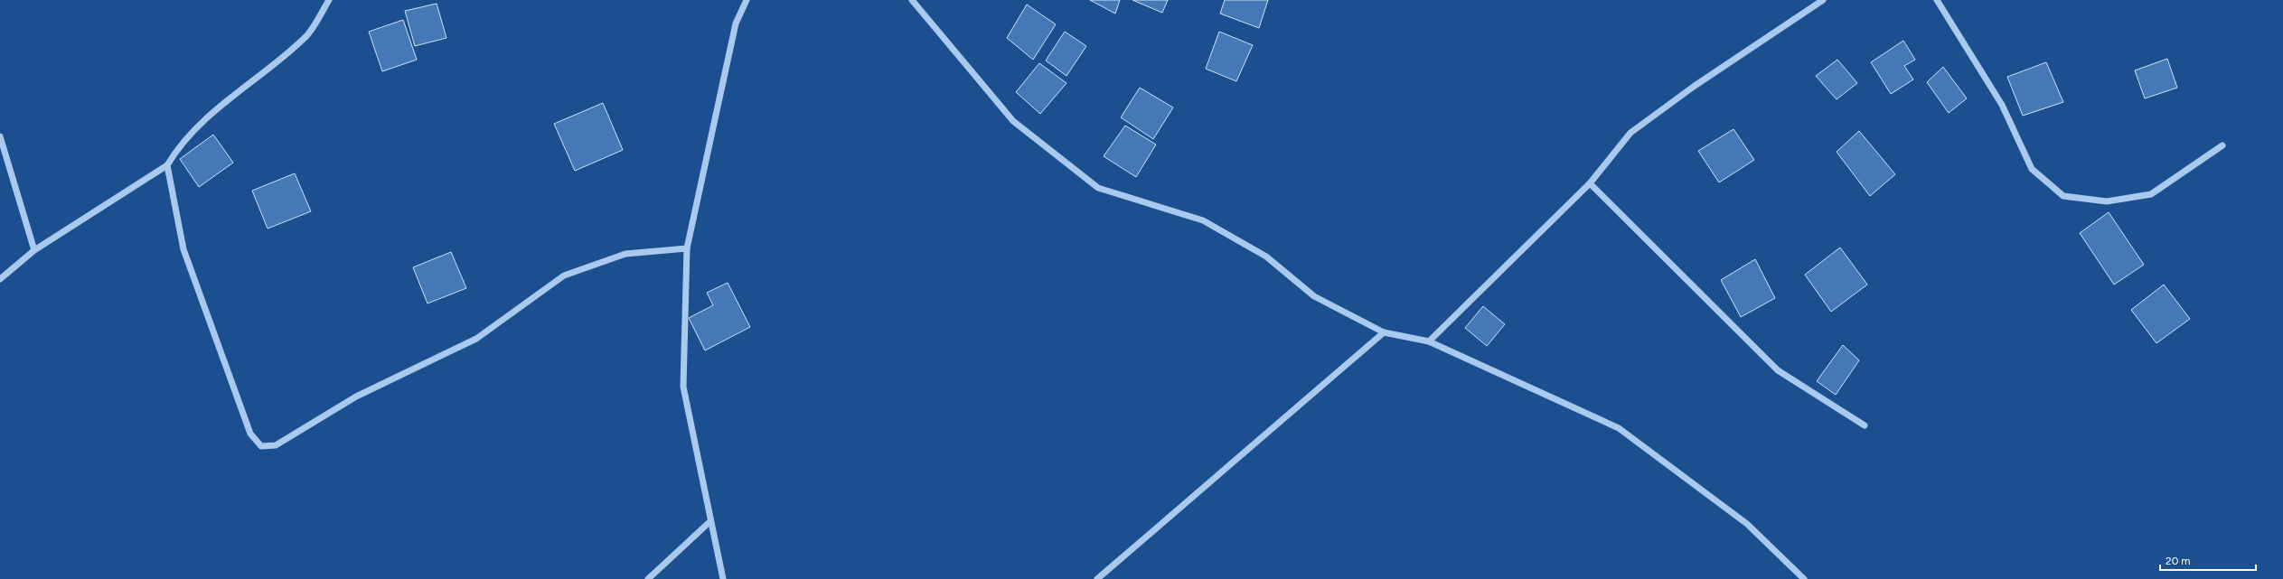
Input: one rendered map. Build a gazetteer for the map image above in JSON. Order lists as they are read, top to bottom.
{
  "scale_bar": "20 m"
}
